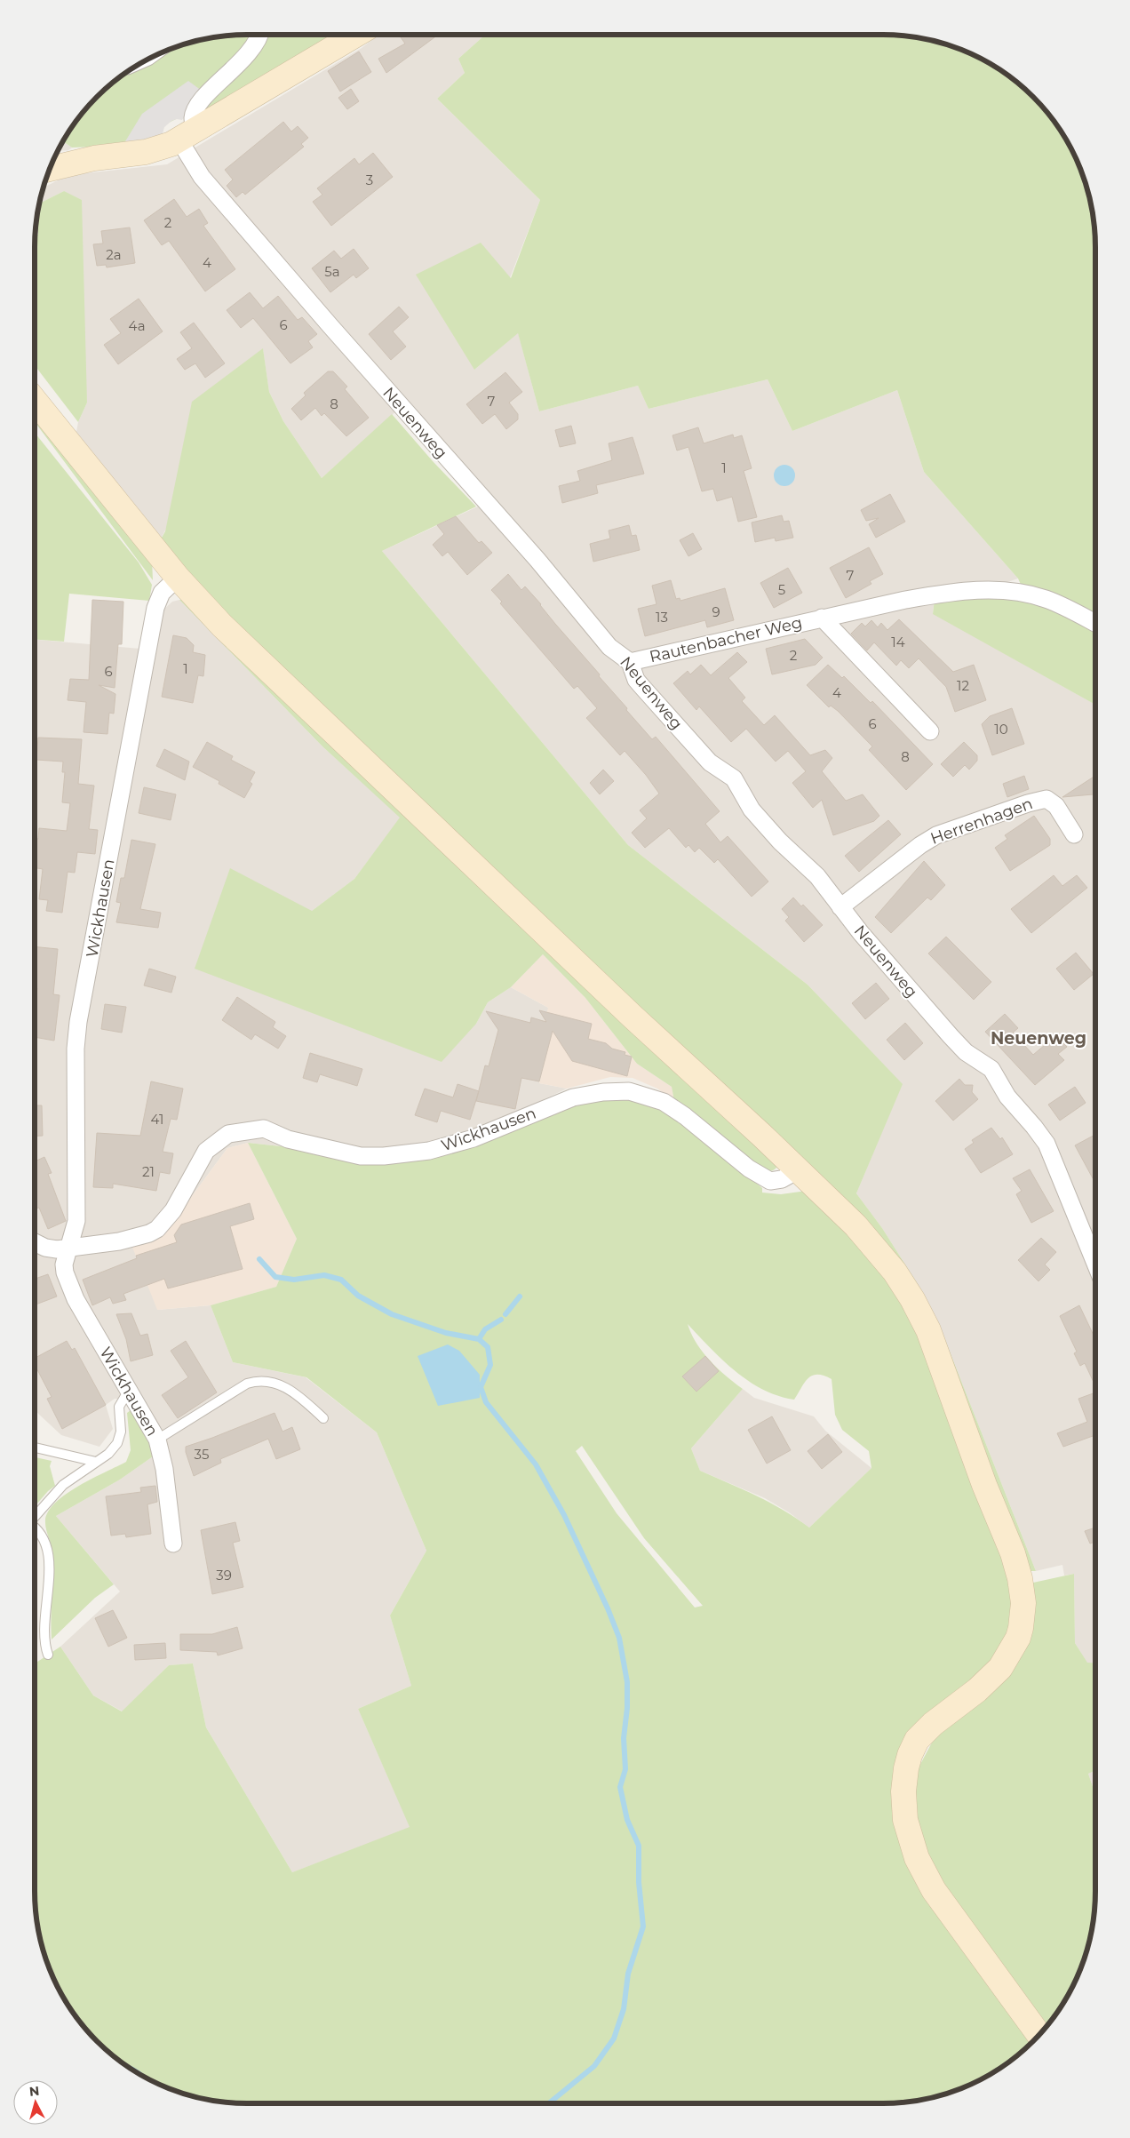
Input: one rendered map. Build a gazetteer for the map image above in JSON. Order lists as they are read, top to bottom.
{
  "streets": {
    "street": [
      "Neuenweg",
      "Rautenbacher Weg",
      "Herrenhagen",
      "Wickhausen"
    ]
  },
  "crossings": [
    ["Neuenweg", "Rautenbacher Weg"],
    ["Neuenweg", "Herrenhagen"]
  ],
  "districts": ["Neuenweg"],
  "house_numbers": [
    "3",
    "2",
    "2a",
    "4",
    "5a",
    "6",
    "4a",
    "7",
    "8",
    "1",
    "7",
    "5",
    "9",
    "13",
    "14",
    "2",
    "1",
    "6",
    "12",
    "4",
    "6",
    "10",
    "8",
    "41",
    "21",
    "35",
    "39"
  ],
  "north": "top"
}
